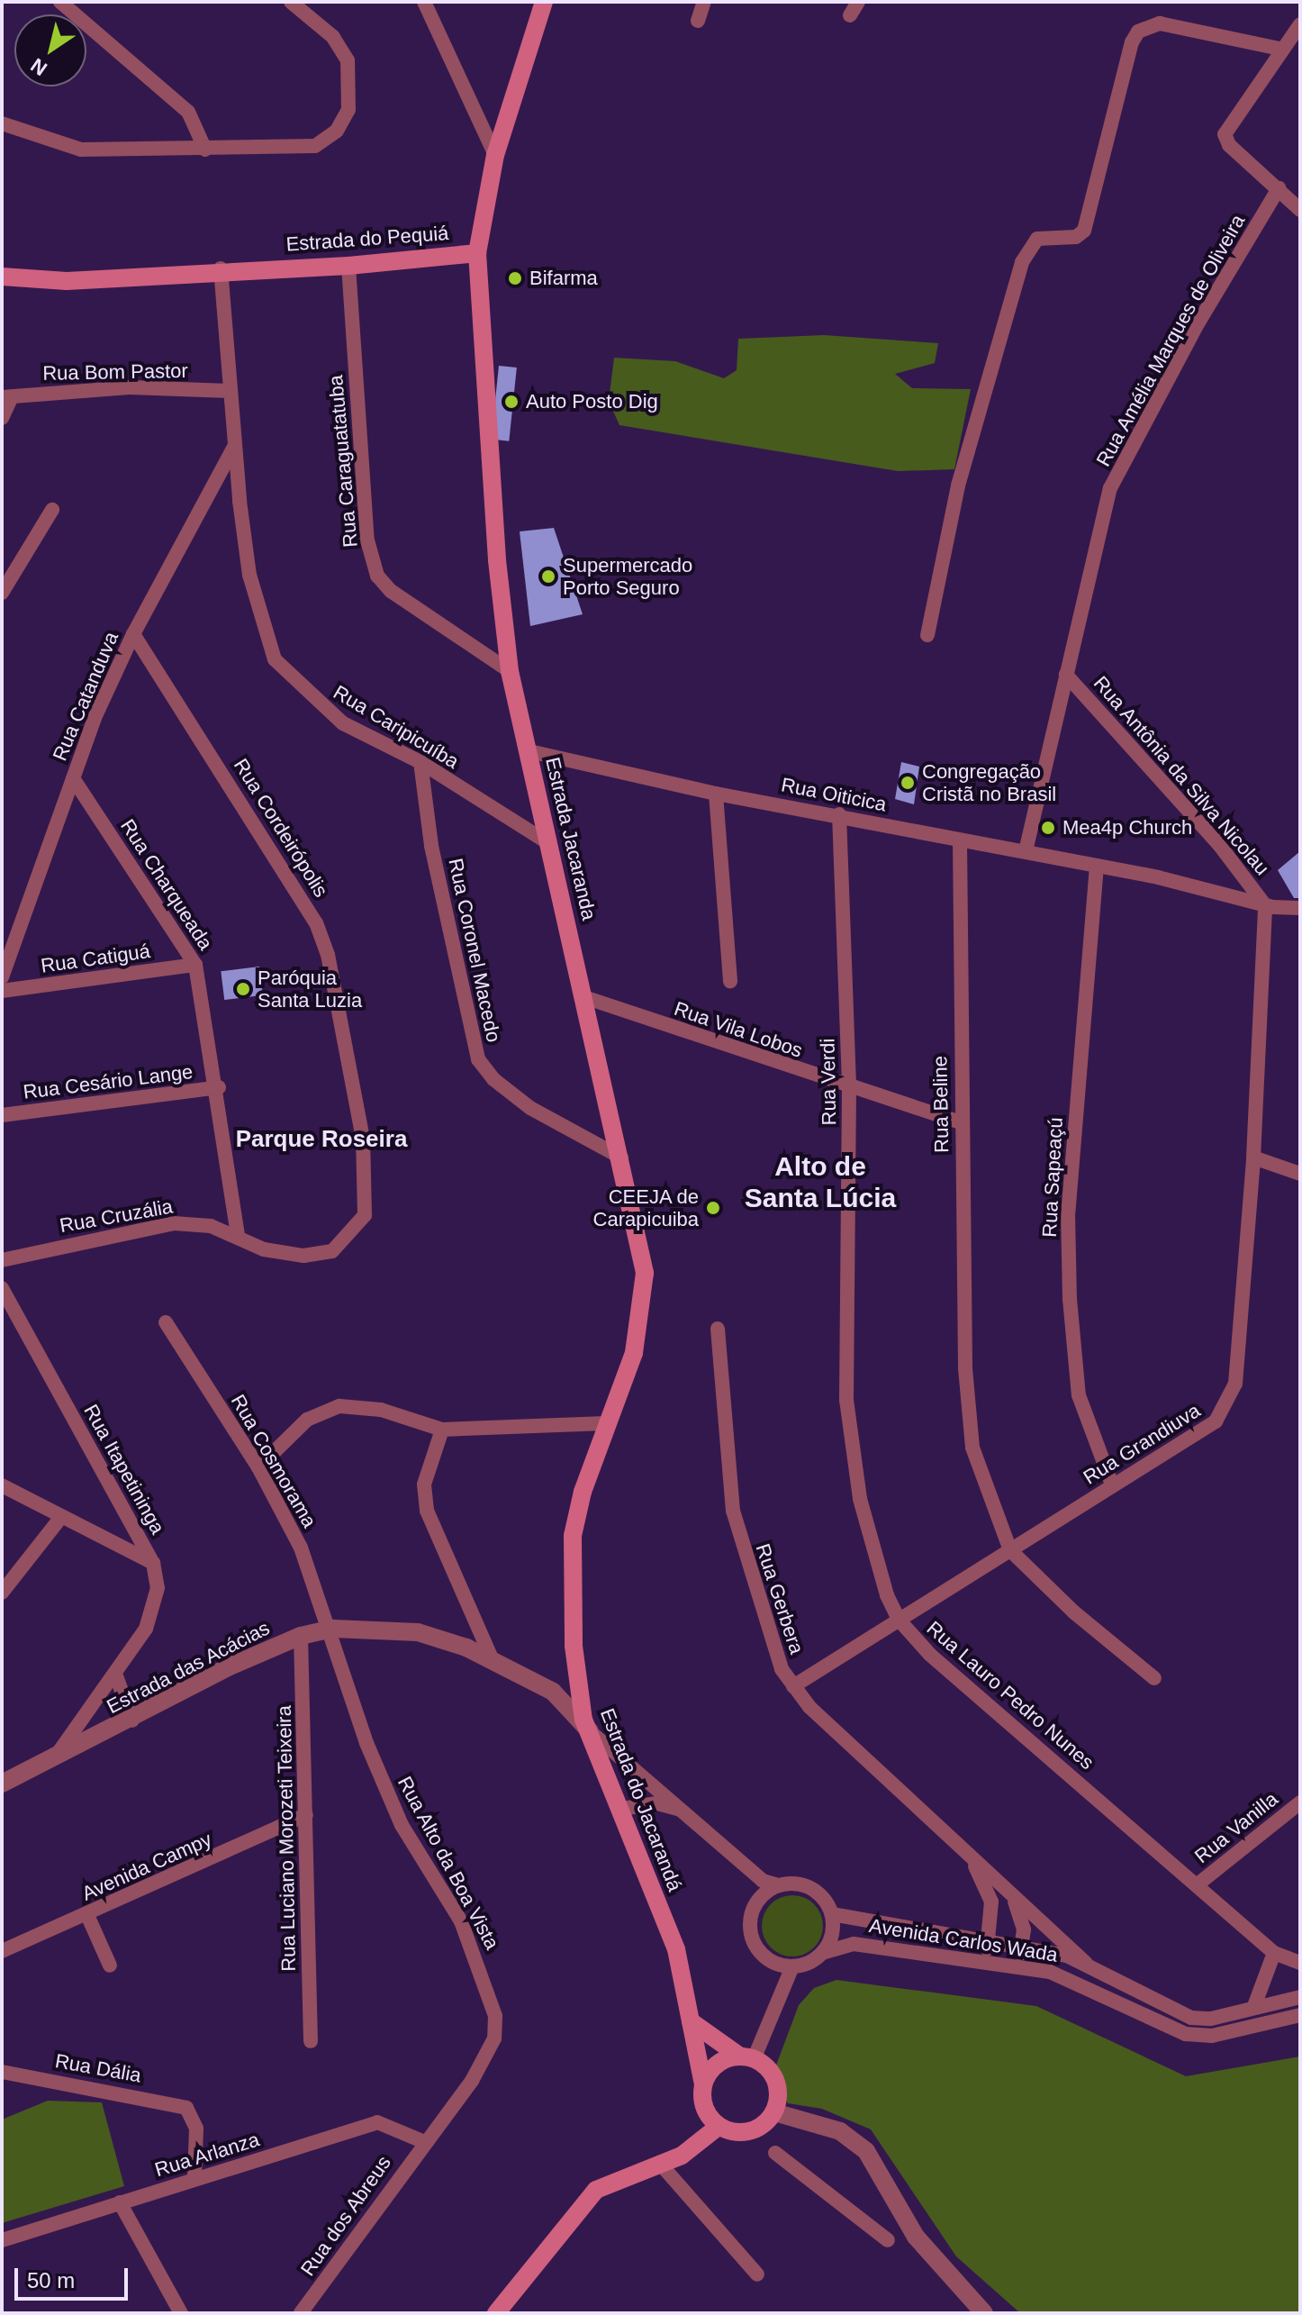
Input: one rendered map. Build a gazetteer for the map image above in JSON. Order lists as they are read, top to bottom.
{
  "streets": {
    "main road": ["Estrada do Pequiá", "Estrada Jacaranda", "Estrada do Jacarandá"],
    "street": [
      "Rua Amélia Marques de Oliveira",
      "Rua Bom Pastor",
      "Rua Caraguatatuba",
      "Rua Catanduva",
      "Rua Caripicuíba",
      "Rua Antônia da Silva Nicolau",
      "Rua Oiticica",
      "Rua Cordeirópolis",
      "Rua Charqueada",
      "Rua Coronel Macedo",
      "Rua Catiguá",
      "Rua Vila Lobos",
      "Rua Cesário Lange",
      "Rua Verdi",
      "Rua Beline",
      "Rua Sapeaçú",
      "Rua Cruzália",
      "Rua Grandiuva",
      "Rua Cosmorama",
      "Rua Itapetininga",
      "Rua Gerbera",
      "Estrada das Acácias",
      "Rua Lauro Pedro Nunes",
      "Rua Vanilla",
      "Rua Luciano Morozeti Teixeira",
      "Rua Alto da Boa Vista",
      "Avenida Campy",
      "Avenida Carlos Wada",
      "Rua Dália",
      "Rua Arlanza",
      "Rua dos Abreus"
    ]
  },
  "crossings": [
    ["Estrada do Pequiá", "Rua Caraguatatuba"],
    ["Estrada do Pequiá", "Rua Caripicuíba"],
    ["Estrada do Pequiá", "Estrada Jacaranda"],
    ["Rua Amélia Marques de Oliveira", "Rua Antônia da Silva Nicolau"],
    ["Rua Amélia Marques de Oliveira", "Rua Oiticica"],
    ["Rua Bom Pastor", "Rua Caripicuíba"],
    ["Rua Caraguatatuba", "Estrada Jacaranda"],
    ["Rua Catanduva", "Rua Caripicuíba"],
    ["Rua Catanduva", "Rua Cordeirópolis"],
    ["Rua Catanduva", "Rua Charqueada"],
    ["Rua Caripicuíba", "Estrada Jacaranda"],
    ["Rua Caripicuíba", "Rua Coronel Macedo"],
    ["Rua Antônia da Silva Nicolau", "Rua Oiticica"],
    ["Rua Antônia da Silva Nicolau", "Rua Grandiuva"],
    ["Rua Oiticica", "Estrada Jacaranda"],
    ["Rua Oiticica", "Rua Verdi"],
    ["Rua Oiticica", "Rua Beline"],
    ["Rua Oiticica", "Rua Sapeaçú"],
    ["Rua Oiticica", "Rua Grandiuva"],
    ["Rua Cordeirópolis", "Rua Charqueada"],
    ["Rua Cordeirópolis", "Rua Cruzália"],
    ["Estrada Jacaranda", "Rua Coronel Macedo"],
    ["Estrada Jacaranda", "Rua Vila Lobos"],
    ["Estrada Jacaranda", "Estrada do Jacarandá"],
    ["Rua Charqueada", "Rua Catiguá"],
    ["Rua Charqueada", "Rua Cesário Lange"],
    ["Rua Charqueada", "Rua Cruzália"],
    ["Rua Vila Lobos", "Rua Verdi"],
    ["Rua Vila Lobos", "Rua Beline"],
    ["Rua Verdi", "Rua Lauro Pedro Nunes"],
    ["Rua Beline", "Rua Grandiuva"],
    ["Rua Sapeaçú", "Rua Grandiuva"],
    ["Rua Grandiuva", "Rua Gerbera"],
    ["Rua Grandiuva", "Rua Lauro Pedro Nunes"],
    ["Rua Cosmorama", "Estrada das Acácias"],
    ["Rua Cosmorama", "Rua Alto da Boa Vista"],
    ["Rua Itapetininga", "Estrada das Acácias"],
    ["Rua Gerbera", "Avenida Carlos Wada"],
    ["Estrada das Acácias", "Estrada do Jacarandá"],
    ["Estrada das Acácias", "Rua Luciano Morozeti Teixeira"],
    ["Estrada das Acácias", "Rua Alto da Boa Vista"],
    ["Rua Lauro Pedro Nunes", "Rua Vanilla"],
    ["Rua Luciano Morozeti Teixeira", "Avenida Campy"],
    ["Rua Alto da Boa Vista", "Rua Arlanza"],
    ["Rua Alto da Boa Vista", "Rua dos Abreus"],
    ["Rua Dália", "Rua Arlanza"],
    ["Rua Arlanza", "Rua dos Abreus"]
  ],
  "districts": ["Parque Roseira", "Alto de Santa Lúcia"],
  "places": [
    "Bifarma",
    "Auto Posto Dig",
    "Supermercado Porto Seguro",
    "Congregação Cristã no Brasil",
    "Mea4p Church",
    "Paróquia Santa Luzia",
    "CEEJA de Carapicuiba"
  ],
  "scale_bar": "50 m",
  "north": "bottom left"
}
